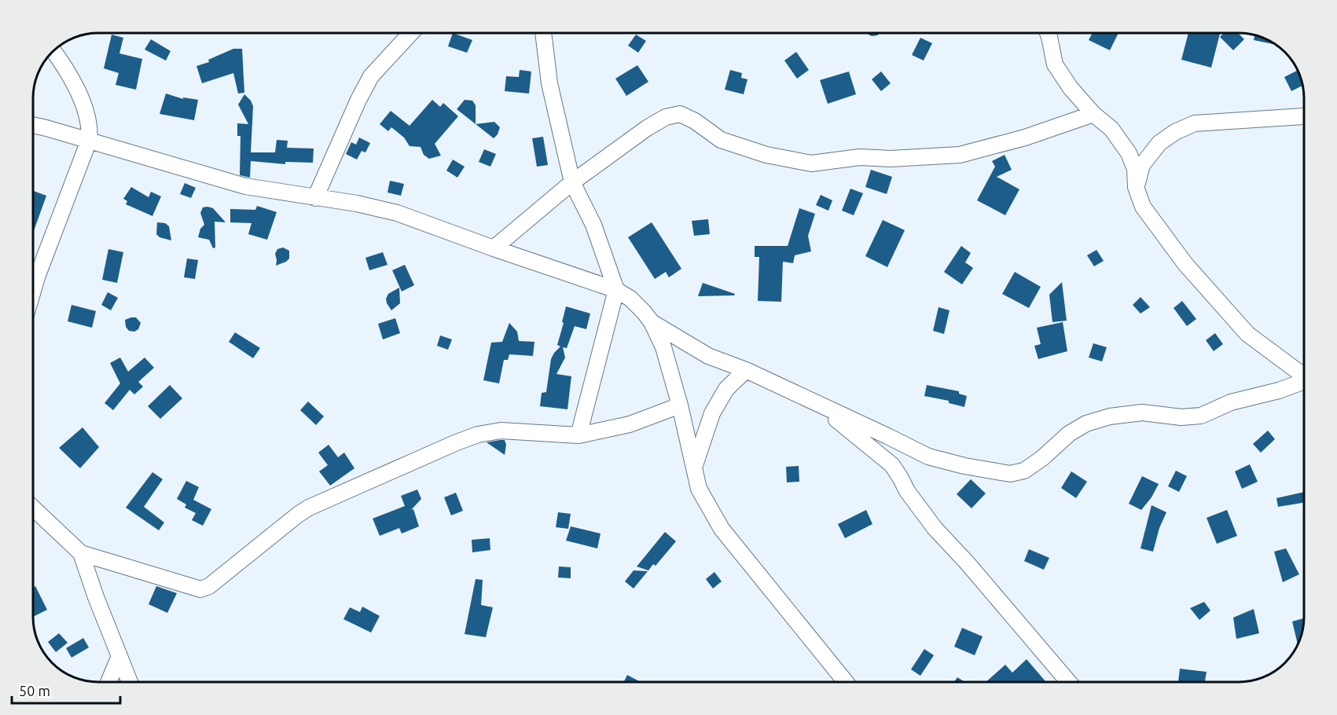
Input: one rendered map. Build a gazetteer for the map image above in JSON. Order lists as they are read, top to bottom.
{
  "scale_bar": "50 m"
}
